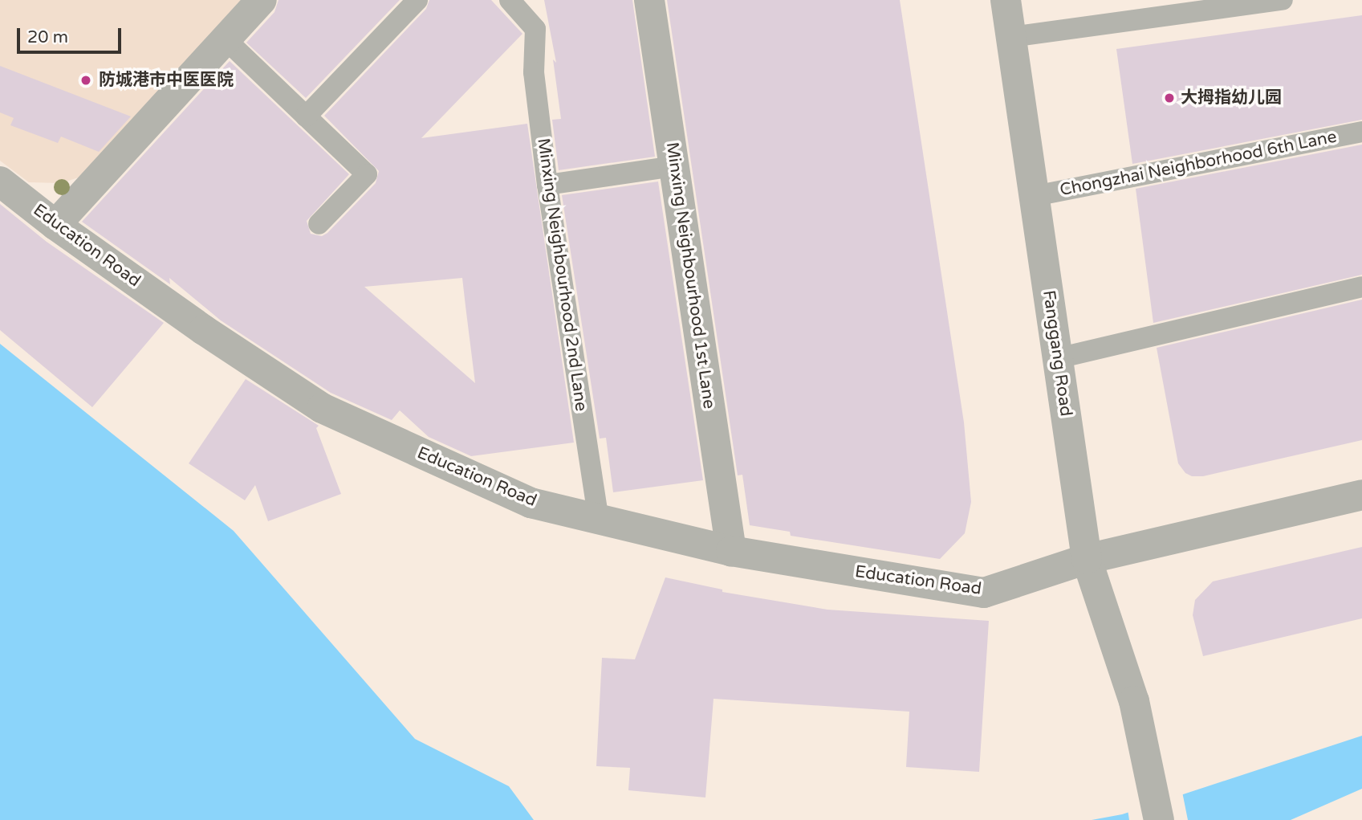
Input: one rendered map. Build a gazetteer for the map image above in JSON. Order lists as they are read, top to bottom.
{
  "streets": {
    "street": ["Education Road", "Minxing Neighbourhood 1st Lane", "Fanggang Road"],
    "lane": ["Chongzhai Neighborhood 6th Lane", "Minxing Neighbourhood 2nd Lane"]
  },
  "crossings": [
    ["Chongzhai Neighborhood 6th Lane", "Fanggang Road"],
    ["Education Road", "Minxing Neighbourhood 2nd Lane"],
    ["Education Road", "Minxing Neighbourhood 1st Lane"],
    ["Education Road", "Fanggang Road"]
  ],
  "places": ["防城港市中医医院", "大拇指幼儿园"],
  "scale_bar": "20 m"
}
